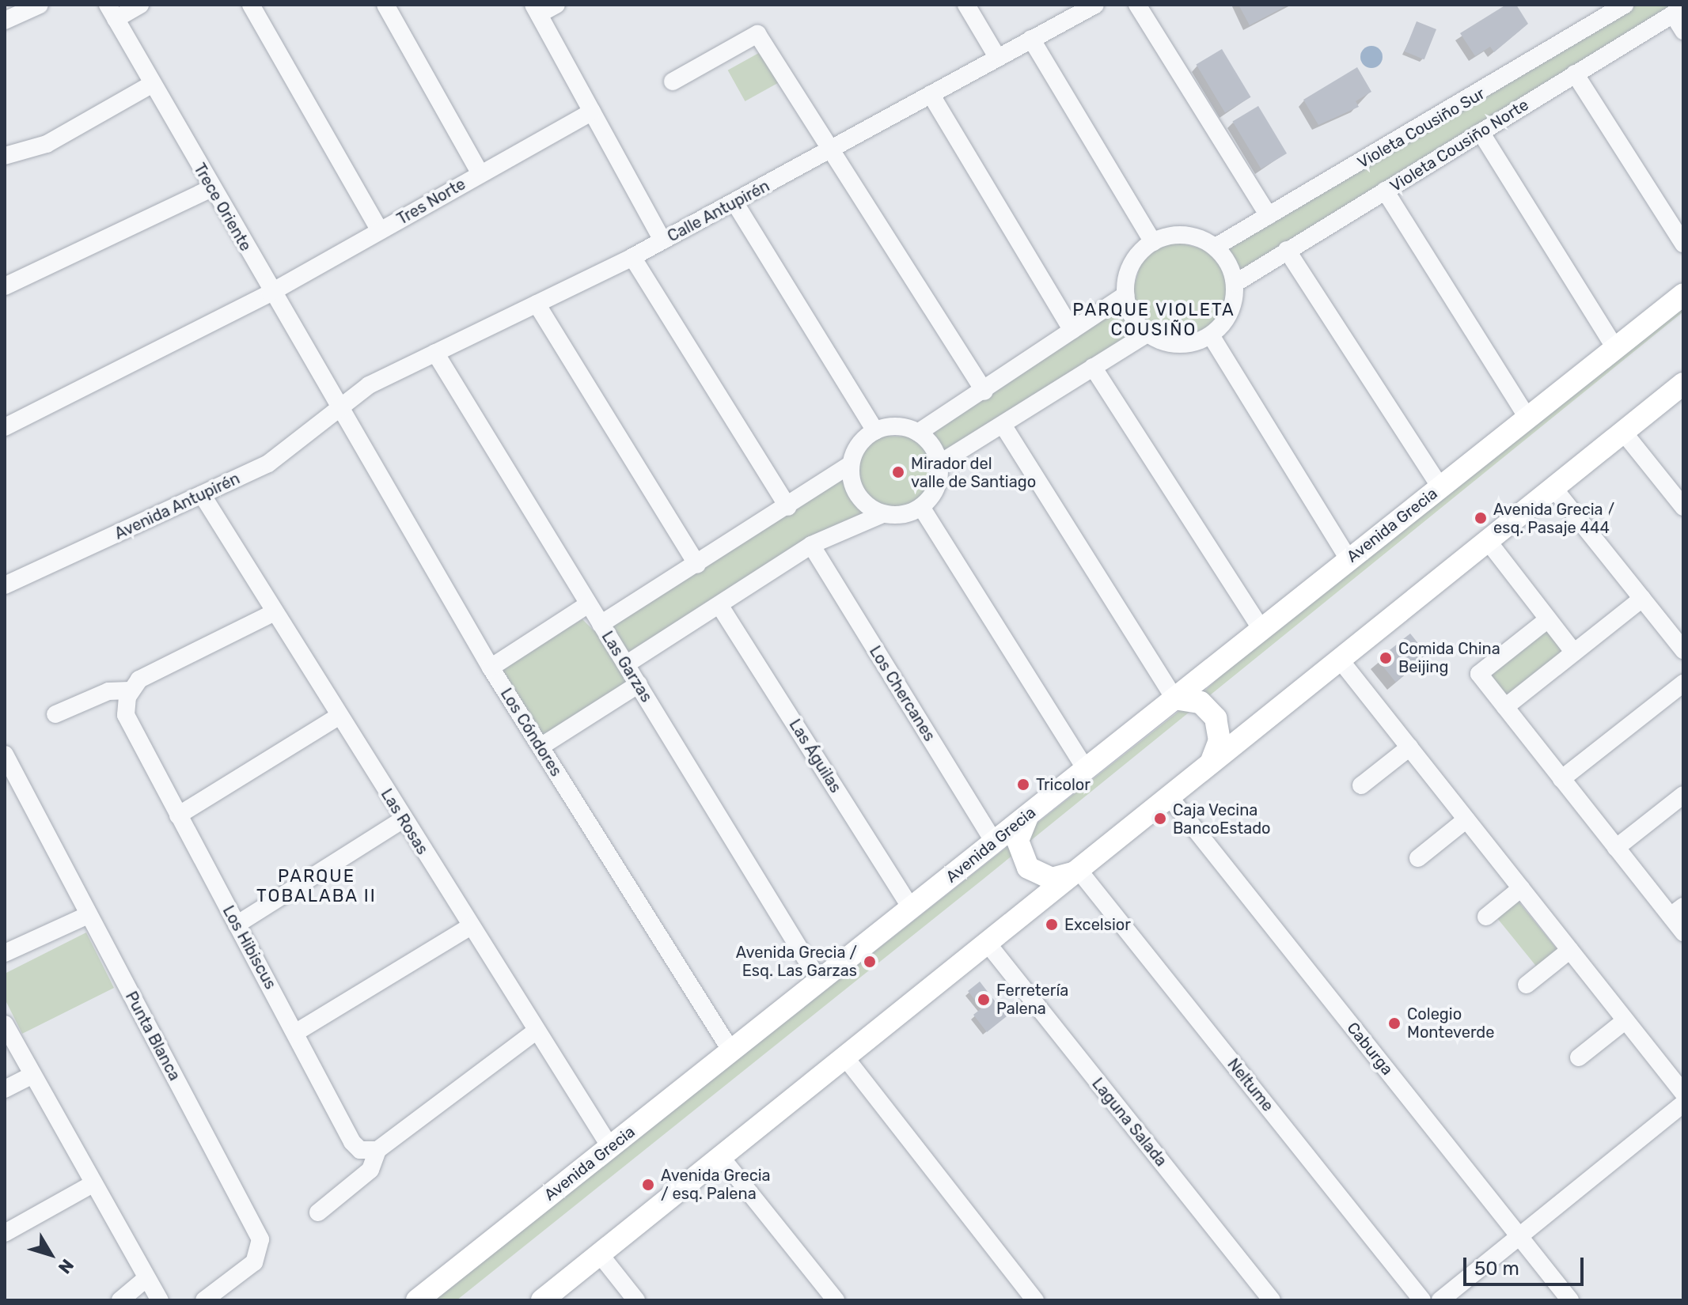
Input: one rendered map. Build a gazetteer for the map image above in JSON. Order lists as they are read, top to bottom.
{
  "streets": {
    "main road": ["Avenida Grecia"],
    "street": [
      "Violeta Cousiño Sur",
      "Violeta Cousiño Norte",
      "Tres Norte",
      "Trece Oriente",
      "Calle Antupirén",
      "Avenida Antupirén",
      "Las Garzas",
      "Los Chercanes",
      "Los Cóndores",
      "Las Águilas",
      "Las Rosas",
      "Los Hibiscus",
      "Punta Blanca",
      "Caburga",
      "Neltume",
      "Laguna Salada"
    ]
  },
  "crossings": [
    ["Violeta Cousiño Sur", "Violeta Cousiño Norte"],
    ["Tres Norte", "Trece Oriente"],
    ["Trece Oriente", "Calle Antupirén"],
    ["Trece Oriente", "Avenida Antupirén"],
    ["Trece Oriente", "Los Cóndores"],
    ["Calle Antupirén", "Avenida Antupirén"],
    ["Calle Antupirén", "Las Garzas"],
    ["Calle Antupirén", "Los Cóndores"],
    ["Avenida Antupirén", "Los Cóndores"],
    ["Avenida Antupirén", "Las Rosas"],
    ["Avenida Grecia", "Las Garzas"],
    ["Avenida Grecia", "Los Chercanes"],
    ["Avenida Grecia", "Los Cóndores"],
    ["Avenida Grecia", "Las Águilas"],
    ["Avenida Grecia", "Las Rosas"]
  ],
  "districts": ["PARQUE VIOLETA COUSIÑO", "PARQUE TOBALABA II"],
  "places": [
    "Mirador del valle de Santiago",
    "Avenida Grecia / esq. Pasaje 444",
    "Comida China Beijing",
    "Tricolor",
    "Caja Vecina BancoEstado",
    "Excelsior",
    "Avenida Grecia / Esq. Las Garzas",
    "Ferretería Palena",
    "Colegio Monteverde",
    "Avenida Grecia / esq. Palena"
  ],
  "scale_bar": "50 m",
  "north": "bottom right"
}
